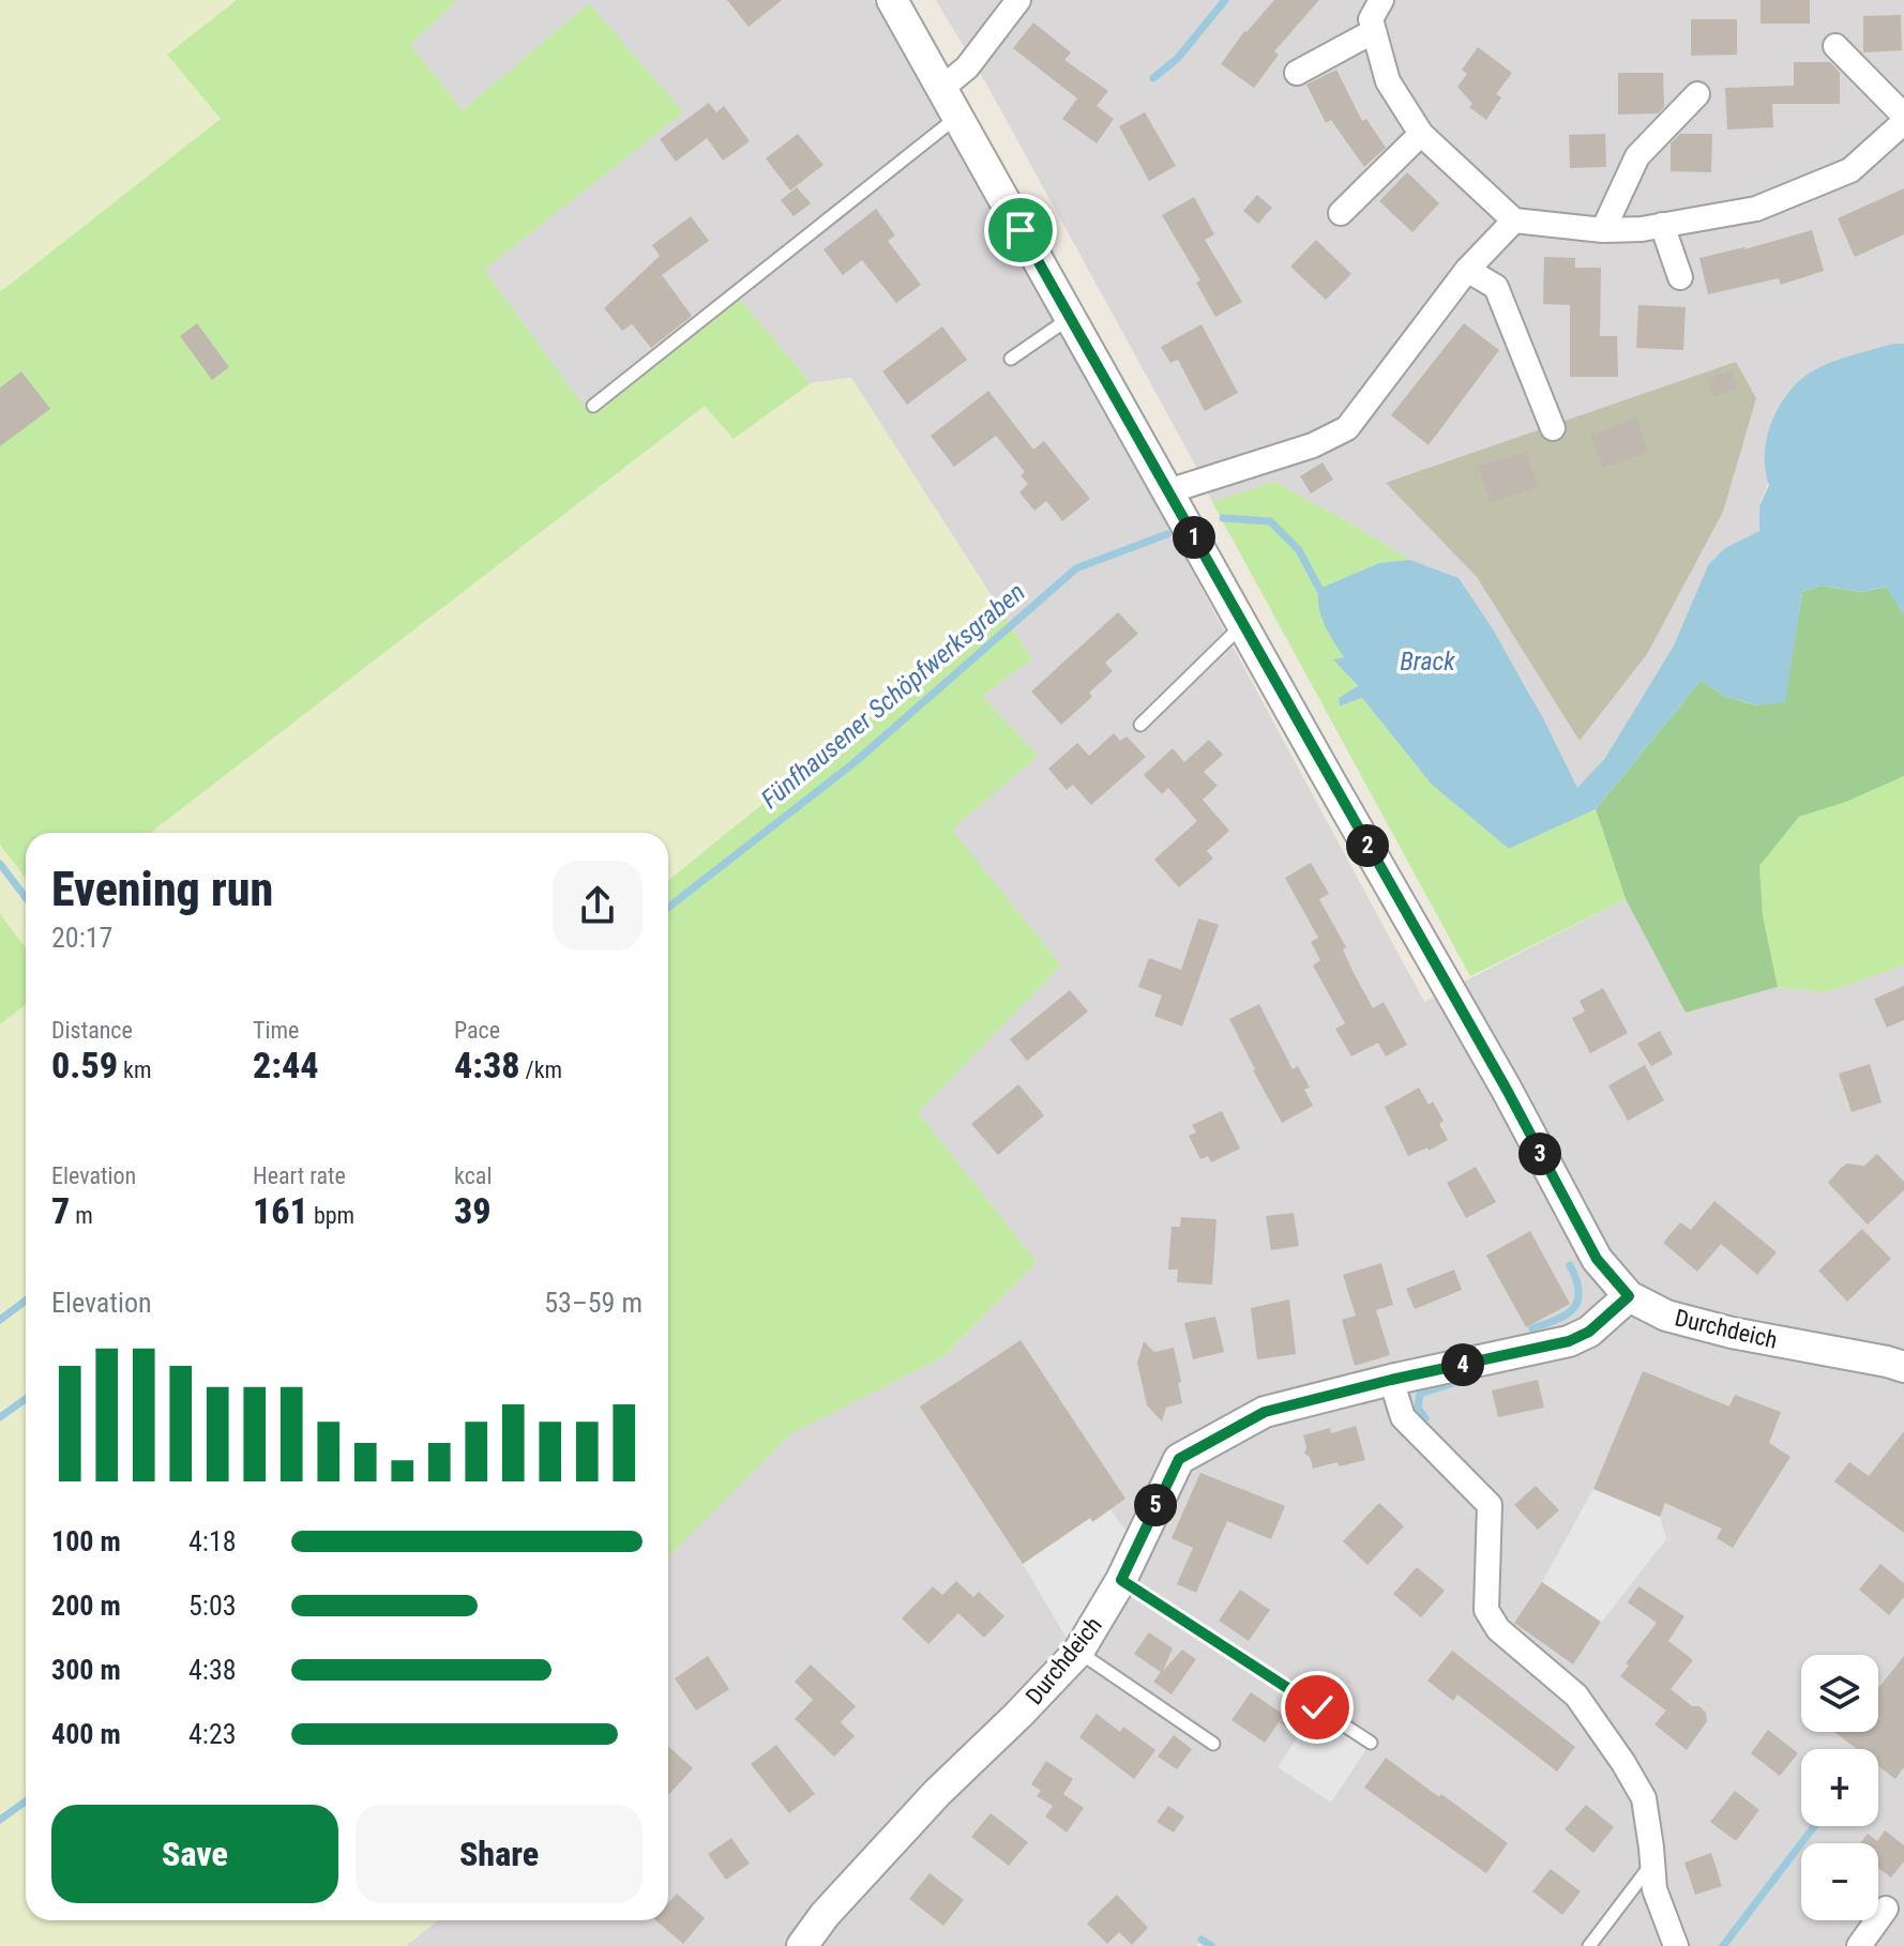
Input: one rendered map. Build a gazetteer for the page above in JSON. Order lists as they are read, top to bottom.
{
  "streets": {
    "street": ["Durchdeich"]
  },
  "water": ["Brack", "Fünfhausener Schöpfwerksgraben"],
  "page": {
    "pins": [
      "1",
      "2",
      "3",
      "4",
      "5"
    ],
    "heading": ["Evening run", "20:17"],
    "stats": [
      ["Distance", "0.59 km"],
      ["Time", "2:44"],
      ["Pace", "4:38 /km"],
      ["Elevation", "7 m"],
      ["Heart rate", "161 bpm"],
      ["kcal", "39"]
    ],
    "chart": ["Elevation", "53–59 m"],
    "list": [
      {
        "name": "100 m",
        "note": "4:18"
      },
      {
        "name": "200 m",
        "note": "5:03"
      },
      {
        "name": "300 m",
        "note": "4:38"
      },
      {
        "name": "400 m",
        "note": "4:23"
      }
    ],
    "map_buttons": ["+", "−"],
    "buttons": ["Save", "Share"]
  }
}
